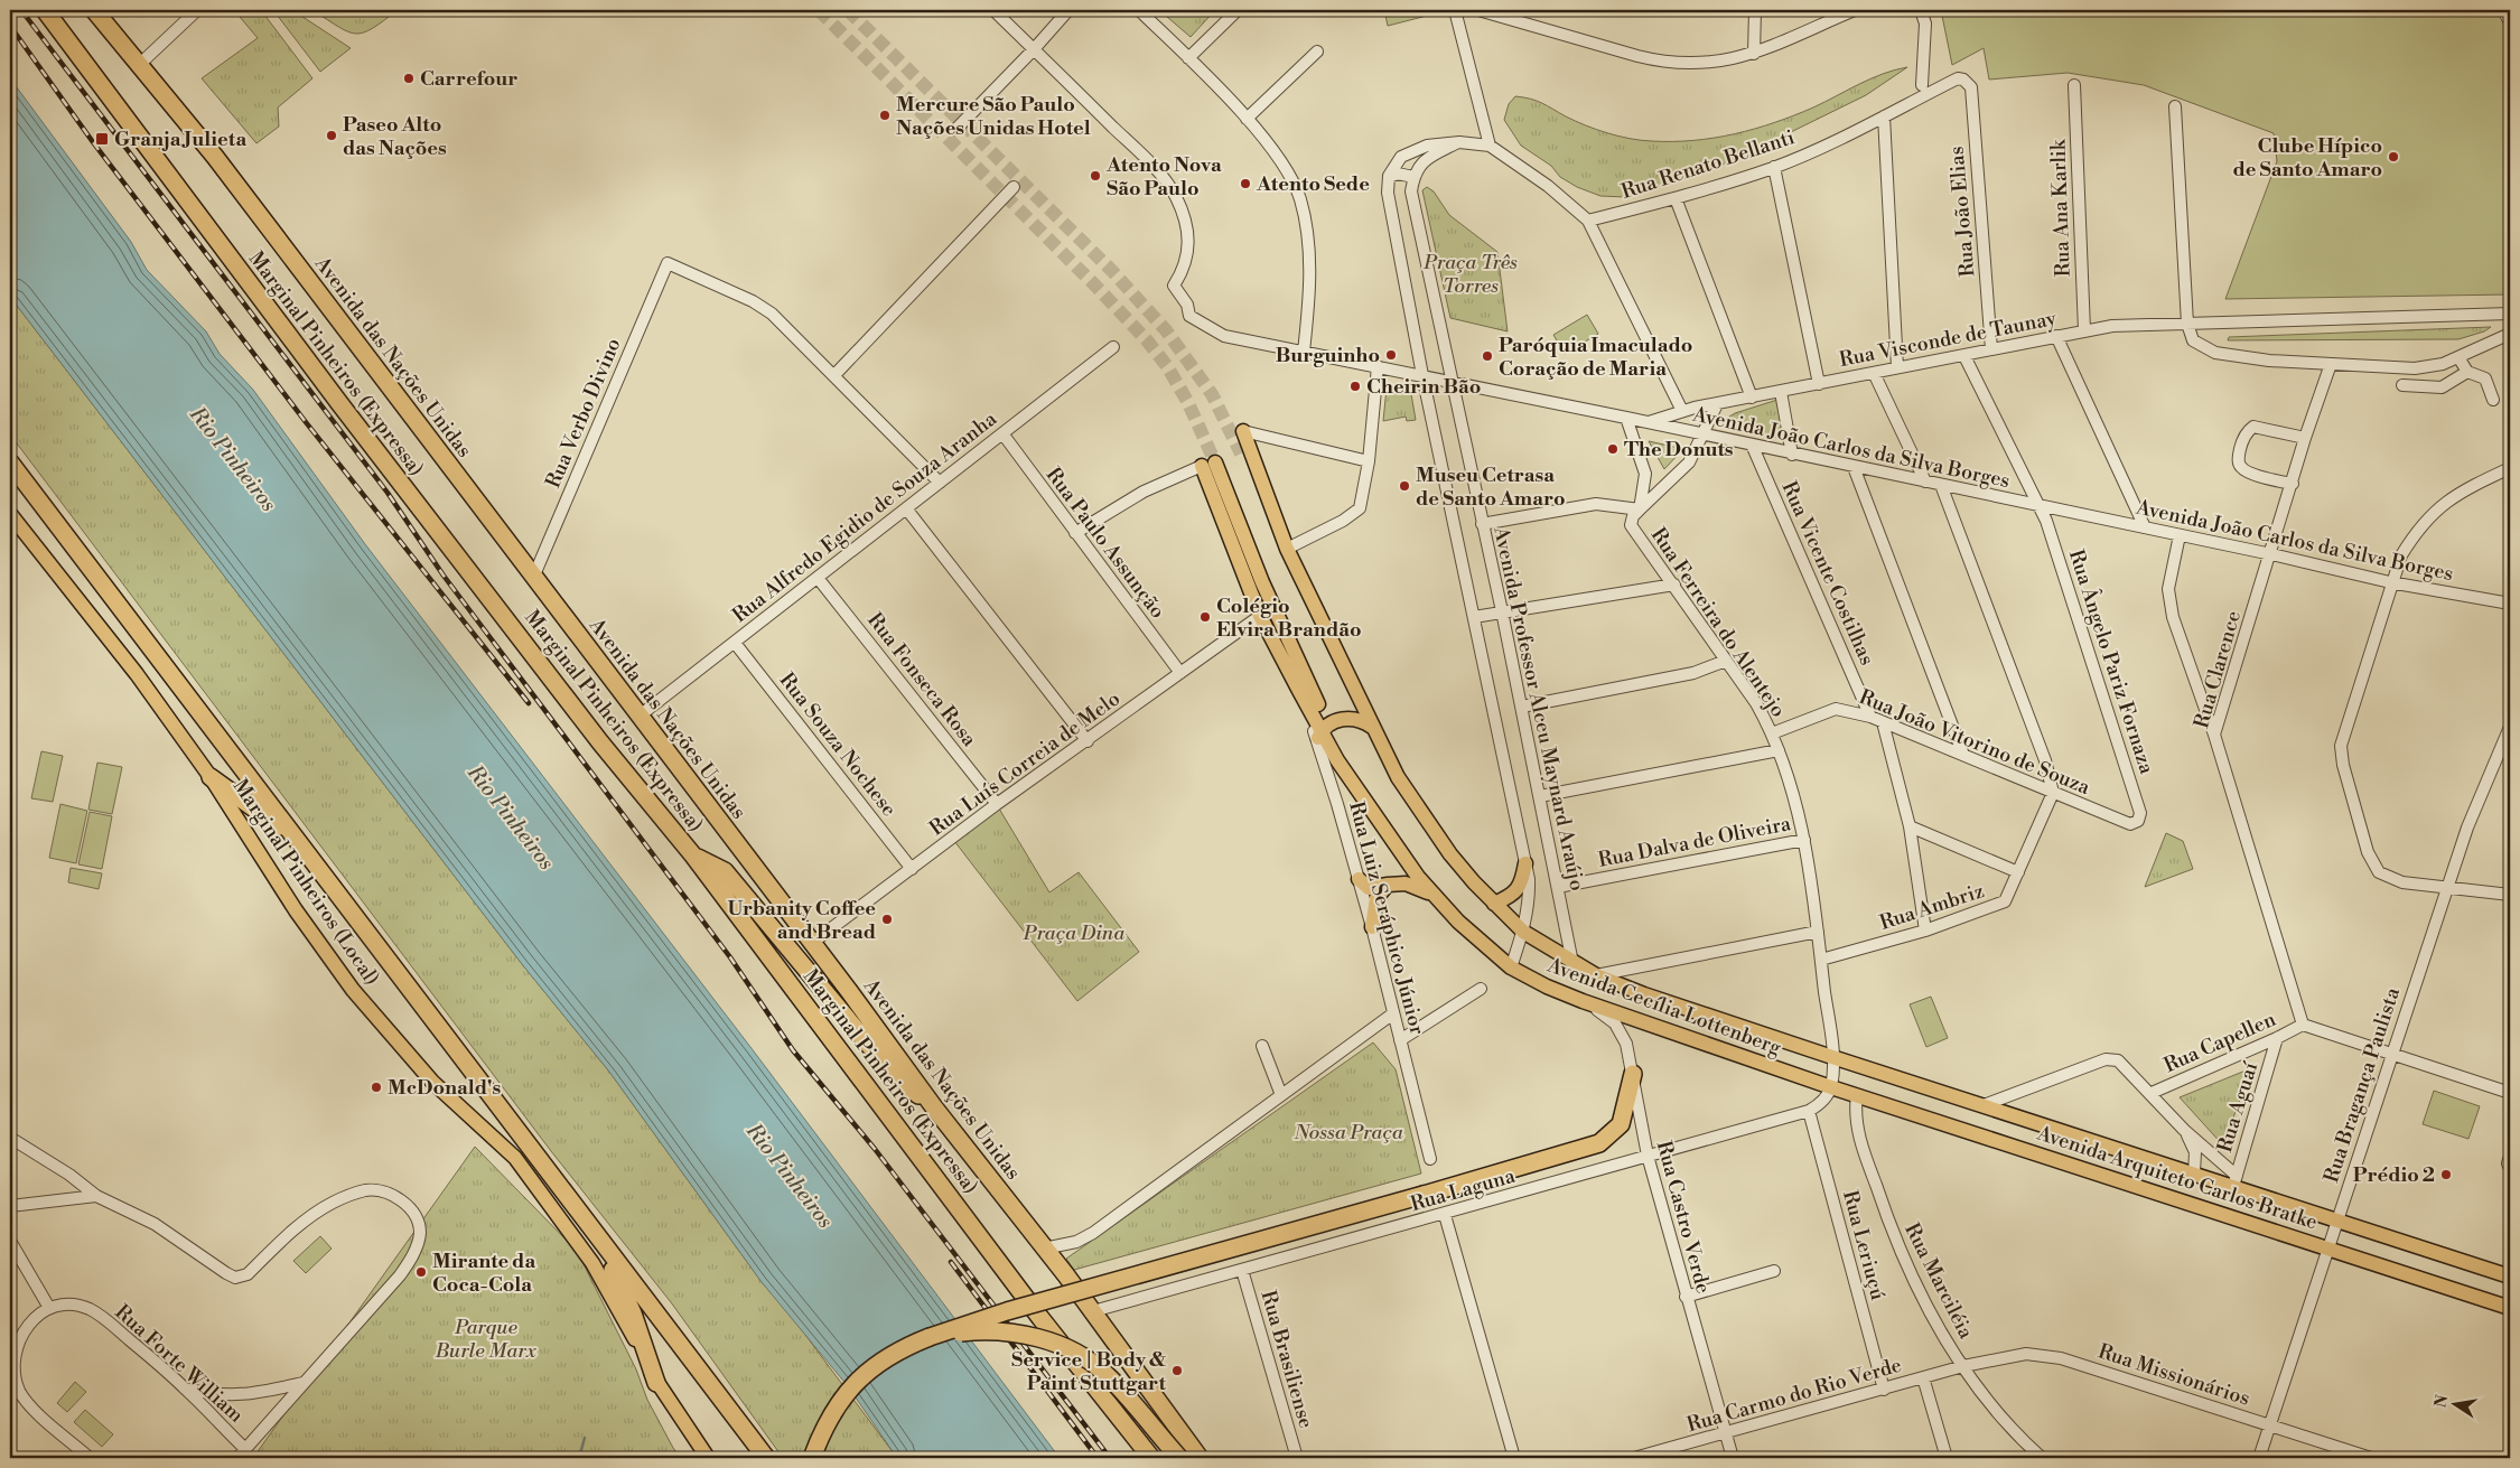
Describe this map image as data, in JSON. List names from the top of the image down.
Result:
{
  "streets": {
    "highway": ["Avenida das Nações Unidas", "Marginal Pinheiros (Expressa)"],
    "main road": ["Marginal Pinheiros (Local)", "Avenida Cecília Lottenberg", "Avenida Arquiteto Carlos Bratke"],
    "street": [
      "Rua Renato Bellanti",
      "Rua Ana Karlik",
      "Rua João Elias",
      "Rua Visconde de Taunay",
      "Rua Verbo Divino",
      "Avenida João Carlos da Silva Borges",
      "Rua Alfredo Egidio de Souza Aranha",
      "Rua Paulo Assunção",
      "Rua Vicente Costilhas",
      "Rua Ferreira do Alentejo",
      "Rua Ângelo Pariz Fornaza",
      "Rua Clarence",
      "Rua Fonseca Rosa",
      "Avenida Professor Alceu Maynard Araújo",
      "Rua João Vitorino de Souza",
      "Rua Souza Nochese",
      "Rua Luís Correia de Melo",
      "Rua Dalva de Oliveira",
      "Rua Ambriz",
      "Rua Luiz Seráphico Júnior",
      "Rua Capellen",
      "Rua Bragança Paulista",
      "Rua Aguaí",
      "Rua Laguna",
      "Rua Castro Verde",
      "Rua Leriuçú",
      "Rua Marciléia",
      "Rua Brasiliense",
      "Rua Forte William",
      "Rua Missionários",
      "Rua Carmo do Rio Verde"
    ]
  },
  "crossings": [
    ["Rua Renato Bellanti", "Rua João Elias"],
    ["Rua Ana Karlik", "Rua Visconde de Taunay"],
    ["Rua João Elias", "Rua Visconde de Taunay"],
    ["Rua Visconde de Taunay", "Avenida João Carlos da Silva Borges"],
    ["Avenida das Nações Unidas", "Rua Verbo Divino"],
    ["Avenida das Nações Unidas", "Rua Alfredo Egidio de Souza Aranha"],
    ["Avenida das Nações Unidas", "Rua Luís Correia de Melo"],
    ["Avenida das Nações Unidas", "Rua Laguna"],
    ["Avenida João Carlos da Silva Borges", "Rua Vicente Costilhas"],
    ["Avenida João Carlos da Silva Borges", "Rua Ferreira do Alentejo"],
    ["Avenida João Carlos da Silva Borges", "Rua Ângelo Pariz Fornaza"],
    ["Avenida João Carlos da Silva Borges", "Rua Clarence"],
    ["Avenida João Carlos da Silva Borges", "Avenida Professor Alceu Maynard Araújo"],
    ["Rua Alfredo Egidio de Souza Aranha", "Rua Paulo Assunção"],
    ["Rua Alfredo Egidio de Souza Aranha", "Rua Fonseca Rosa"],
    ["Rua Alfredo Egidio de Souza Aranha", "Rua Souza Nochese"],
    ["Rua Paulo Assunção", "Rua Luís Correia de Melo"],
    ["Rua Vicente Costilhas", "Rua João Vitorino de Souza"],
    ["Rua Ferreira do Alentejo", "Rua João Vitorino de Souza"],
    ["Rua Ferreira do Alentejo", "Rua Dalva de Oliveira"],
    ["Rua Ferreira do Alentejo", "Rua Ambriz"],
    ["Rua Ferreira do Alentejo", "Avenida Cecília Lottenberg"],
    ["Rua Ferreira do Alentejo", "Avenida Arquiteto Carlos Bratke"],
    ["Rua Ferreira do Alentejo", "Rua Laguna"],
    ["Rua Ângelo Pariz Fornaza", "Rua João Vitorino de Souza"],
    ["Rua Clarence", "Rua Capellen"],
    ["Rua Fonseca Rosa", "Rua Luís Correia de Melo"],
    ["Avenida Professor Alceu Maynard Araújo", "Rua Dalva de Oliveira"],
    ["Avenida Professor Alceu Maynard Araújo", "Avenida Cecília Lottenberg"],
    ["Rua João Vitorino de Souza", "Rua Ambriz"],
    ["Rua Souza Nochese", "Rua Luís Correia de Melo"],
    ["Rua Luiz Seráphico Júnior", "Avenida Cecília Lottenberg"],
    ["Avenida Cecília Lottenberg", "Avenida Arquiteto Carlos Bratke"],
    ["Avenida Cecília Lottenberg", "Rua Laguna"],
    ["Avenida Cecília Lottenberg", "Rua Castro Verde"],
    ["Rua Capellen", "Rua Aguaí"],
    ["Rua Bragança Paulista", "Avenida Arquiteto Carlos Bratke"],
    ["Rua Bragança Paulista", "Rua Missionários"],
    ["Rua Aguaí", "Avenida Arquiteto Carlos Bratke"],
    ["Avenida Arquiteto Carlos Bratke", "Rua Laguna"],
    ["Avenida Arquiteto Carlos Bratke", "Rua Marciléia"],
    ["Rua Laguna", "Rua Castro Verde"],
    ["Rua Laguna", "Rua Leriuçú"],
    ["Rua Laguna", "Rua Brasiliense"],
    ["Rua Castro Verde", "Rua Carmo do Rio Verde"],
    ["Rua Leriuçú", "Rua Carmo do Rio Verde"],
    ["Rua Marciléia", "Rua Missionários"],
    ["Rua Marciléia", "Rua Carmo do Rio Verde"],
    ["Rua Missionários", "Rua Carmo do Rio Verde"]
  ],
  "water": ["Rio Pinheiros"],
  "parks": [
    "Praça Três Torres",
    "Praça Dina",
    "Nossa Praça",
    "Parque Burle Marx"
  ],
  "places": {
    "other": [
      "Carrefour",
      "Mercure São Paulo Nações Unidas Hotel",
      "Paseo Alto das Nações",
      "Clube Hípico de Santo Amaro",
      "Atento Nova São Paulo",
      "Atento Sede",
      "Burguinho",
      "Paróquia Imaculado Coração de Maria",
      "Cheirin Bão",
      "The Donuts",
      "Museu Cetrasa de Santo Amaro",
      "Colégio Elvira Brandão",
      "Urbanity Coffee and Bread",
      "McDonald's",
      "Prédio 2",
      "Mirante da Coca-Cola",
      "Service | Body & Paint Stuttgart"
    ],
    "transit": ["Granja Julieta"]
  },
  "north": "left"
}
